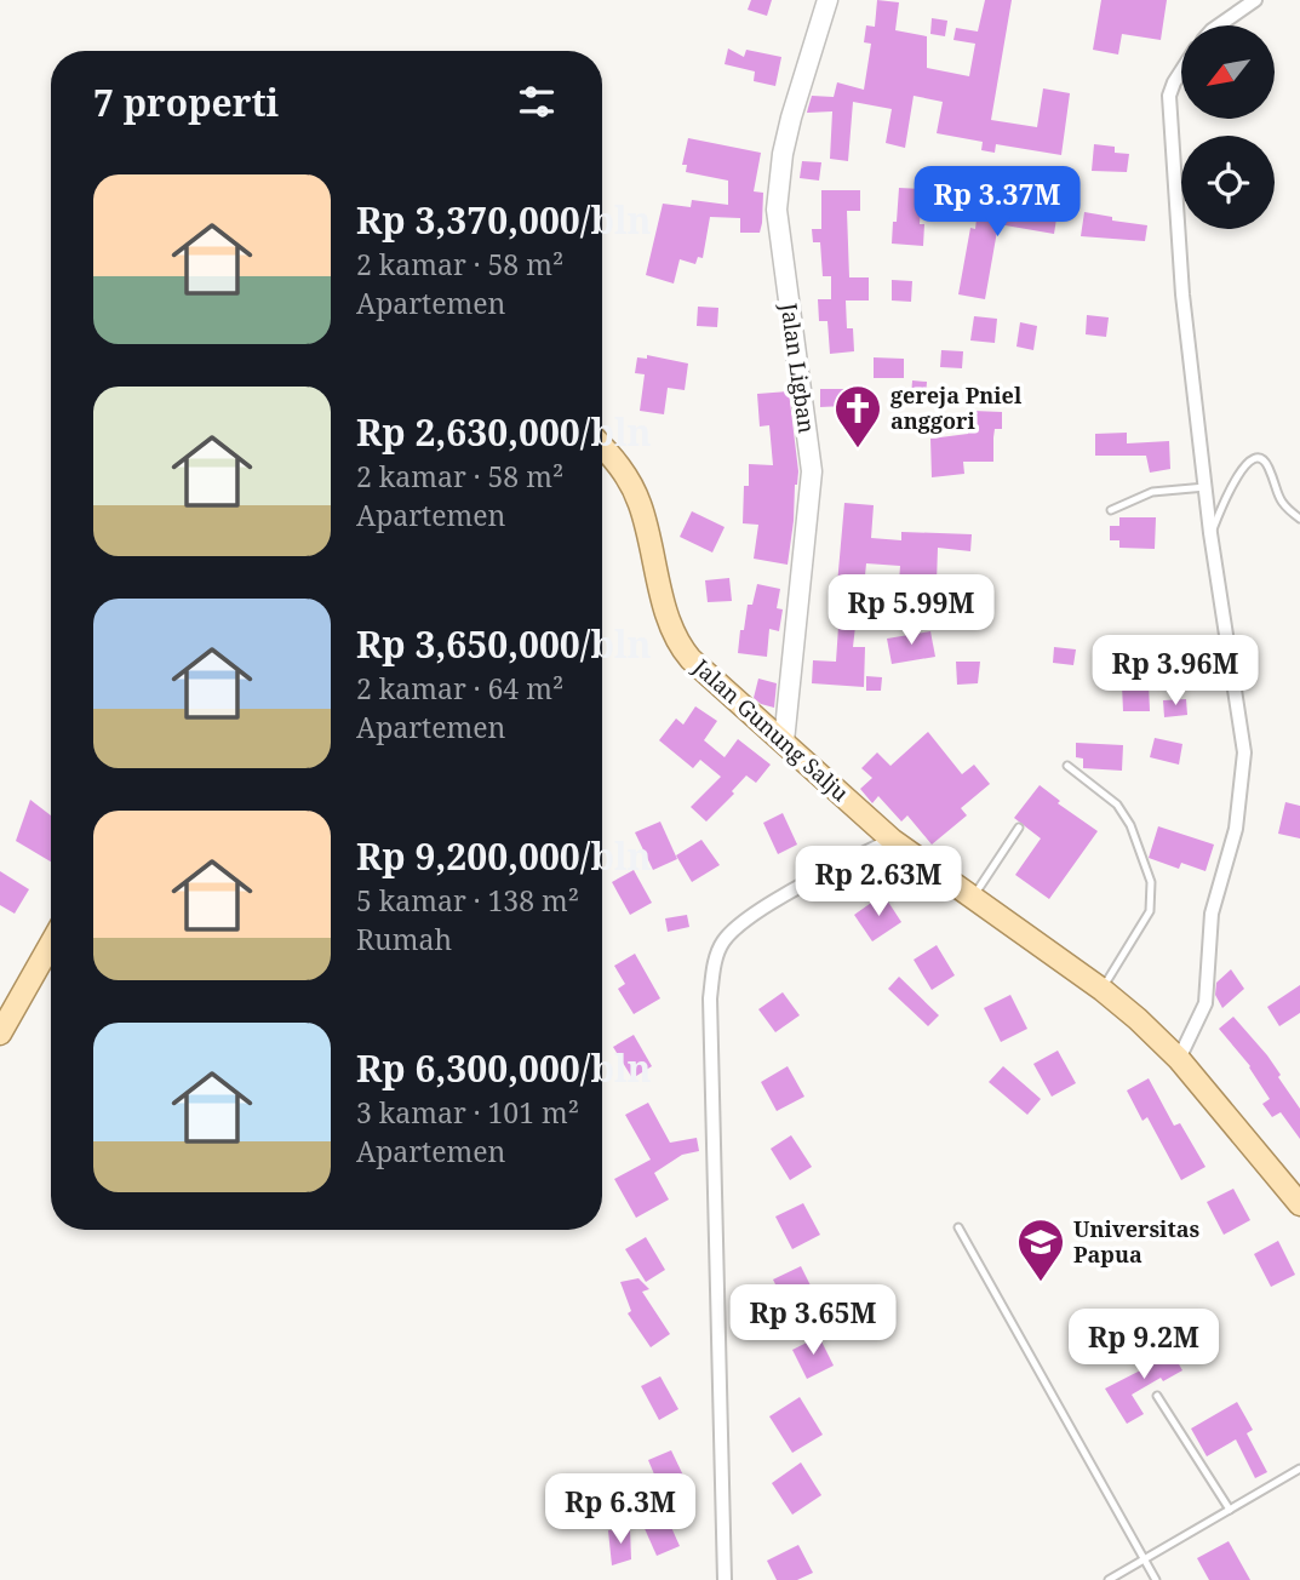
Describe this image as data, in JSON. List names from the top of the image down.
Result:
{
  "streets": {
    "main road": ["Jalan Ligban", "Jalan Gunung Salju"]
  },
  "crossings": [
    ["Jalan Ligban", "Jalan Gunung Salju"]
  ],
  "places": {
    "church": ["gereja Pniel anggori"],
    "school or university": ["Universitas Papua"]
  },
  "north": "bottom left",
  "page": {
    "heading": "7 properti",
    "list": [
      {
        "name": "Rp 3,370,000/bln",
        "note": "2 kamar · 58 m² · Apartemen"
      },
      {
        "name": "Rp 2,630,000/bln",
        "note": "2 kamar · 58 m² · Apartemen"
      },
      {
        "name": "Rp 3,650,000/bln",
        "note": "2 kamar · 64 m² · Apartemen"
      },
      {
        "name": "Rp 9,200,000/bln",
        "note": "5 kamar · 138 m² · Rumah"
      },
      {
        "name": "Rp 6,300,000/bln",
        "note": "3 kamar · 101 m² · Apartemen"
      }
    ],
    "price": [
      "Rp 3.37M",
      "Rp 5.99M",
      "Rp 3.96M",
      "Rp 2.63M",
      "Rp 3.65M",
      "Rp 9.2M",
      "Rp 6.3M"
    ]
  }
}
